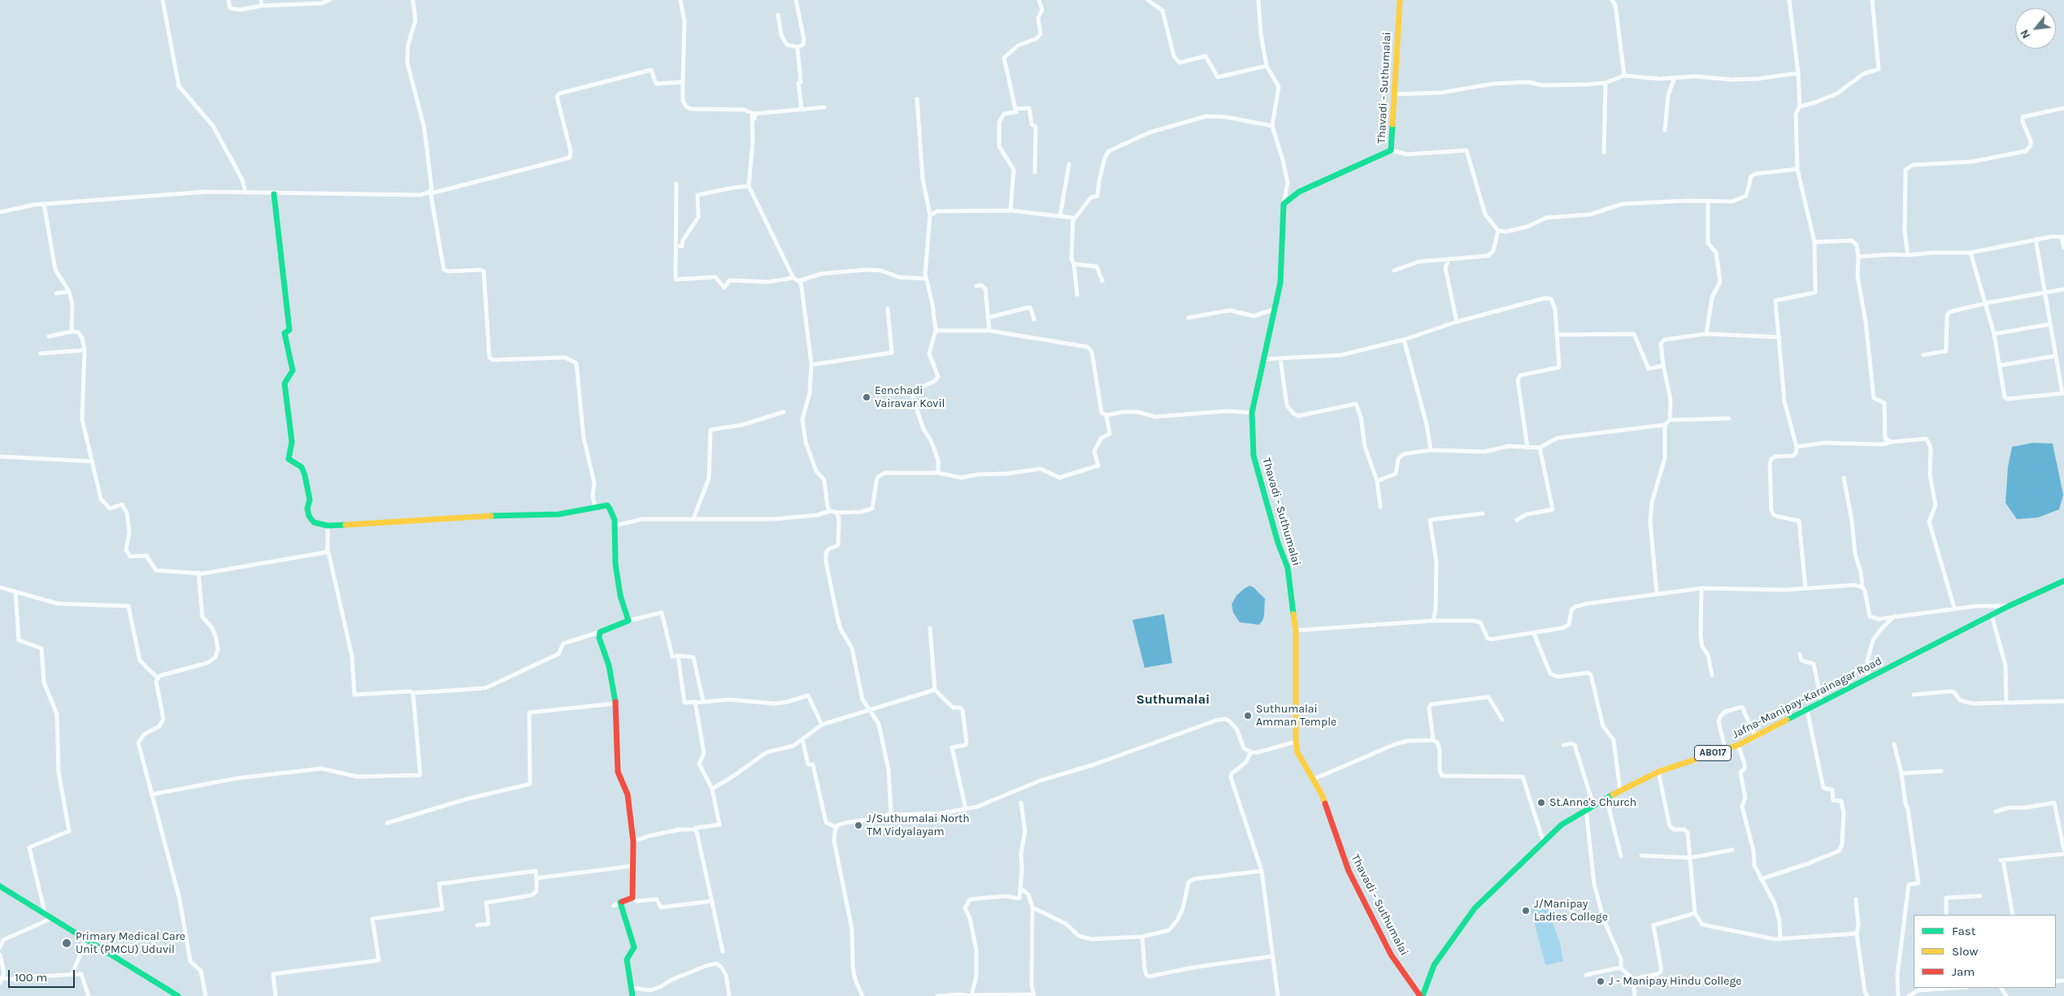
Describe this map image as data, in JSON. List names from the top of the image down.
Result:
{
  "streets": {
    "main road": ["Thavadi - Suthumalai", "Jafna-Manipay-Karainagar Road", "AB017"]
  },
  "crossings": [
    ["Thavadi - Suthumalai", "Jafna-Manipay-Karainagar Road"]
  ],
  "districts": ["Suthumalai"],
  "places": [
    "Eenchadi Vairavar Kovil",
    "Suthumalai Amman Temple",
    "St.Anne's Church",
    "J/Suthumalai North TM Vidyalayam",
    "J/Manipay Ladies College",
    "Primary Medical Care Unit (PMCU) Uduvil",
    "J - Manipay Hindu College"
  ],
  "legend": ["Fast", "Slow", "Jam"],
  "scale_bar": "100 m",
  "north": "bottom left"
}
